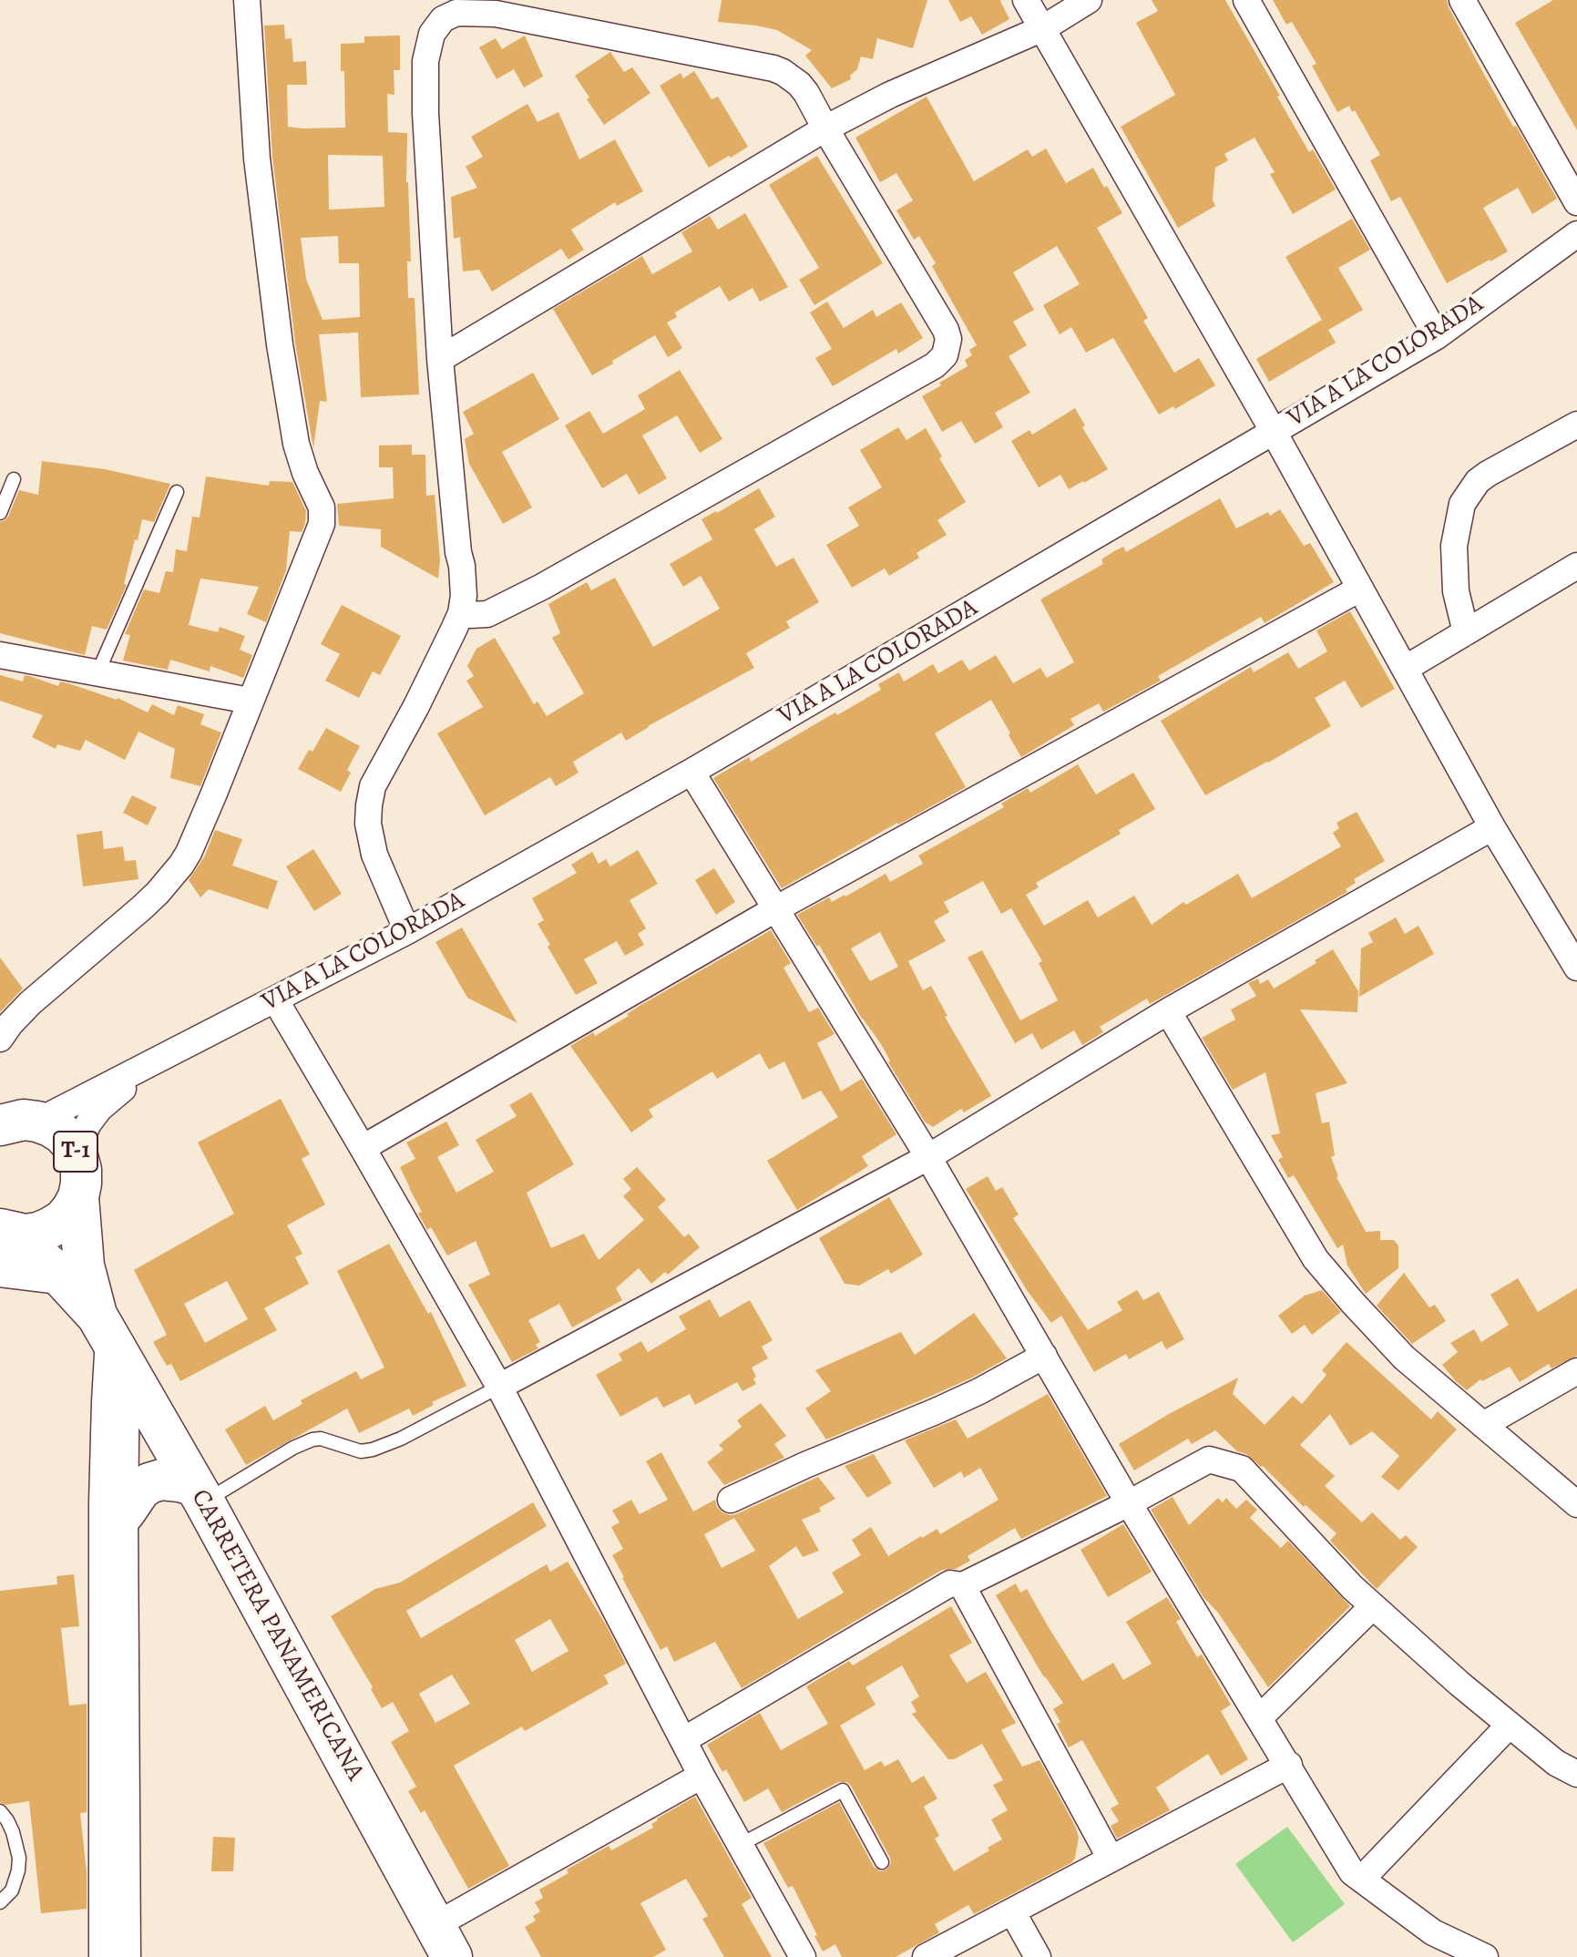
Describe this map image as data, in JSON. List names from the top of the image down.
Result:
{
  "streets": {
    "main road": ["T-1", "CARRETERA PANAMERICANA"],
    "street": ["VIA A LA COLORADA"]
  },
  "crossings": [
    ["VIA A LA COLORADA", "T-1"],
    ["T-1", "CARRETERA PANAMERICANA"]
  ]
}
